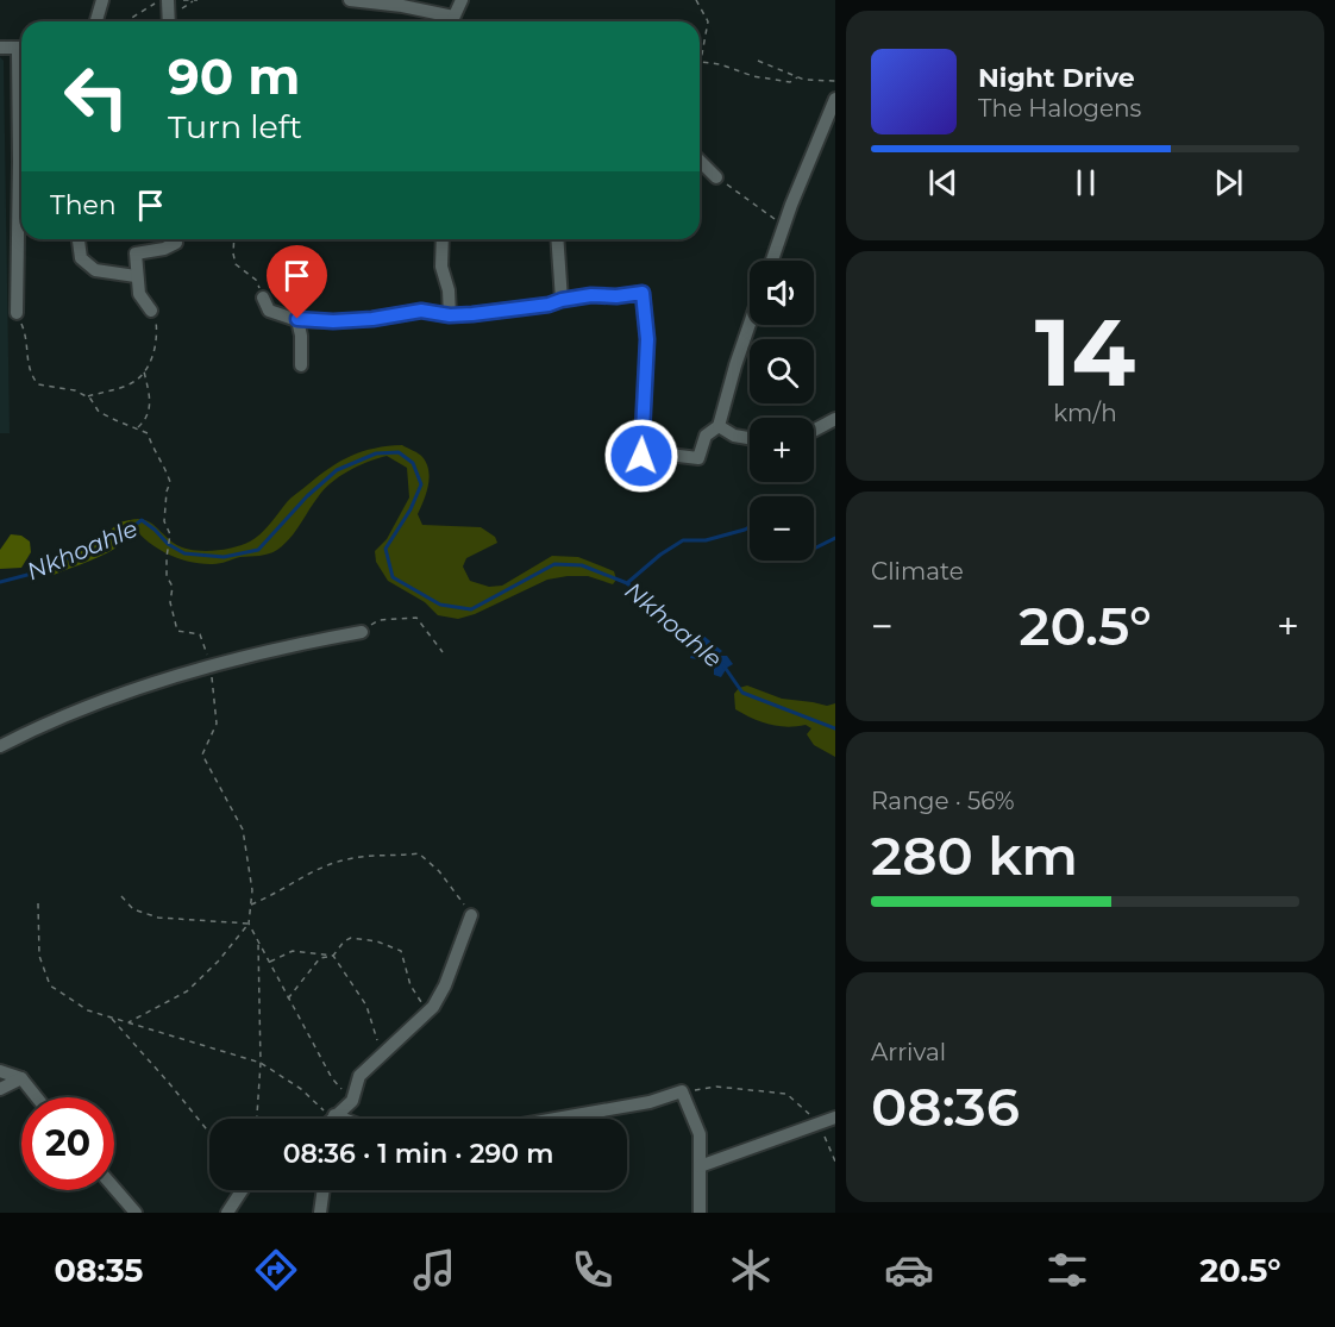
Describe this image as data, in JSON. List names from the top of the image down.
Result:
{
  "water": ["Nkhoahle"],
  "page": {
    "turn": ["90 m", "Turn left"],
    "song": ["Night Drive", "The Halogens"],
    "then": "Then",
    "tile": [
      ["14", "km/h"],
      "Climate",
      ["Range · 56%", "280 km"],
      ["Arrival", "08:36"]
    ],
    "map_buttons": ["+", "−"],
    "heat": ["−", "20.5°", "+"],
    "limit": "20",
    "trip": "08:36 · 1 min · 290 m",
    "tabs": ["08:35", "20.5°"]
  }
}
